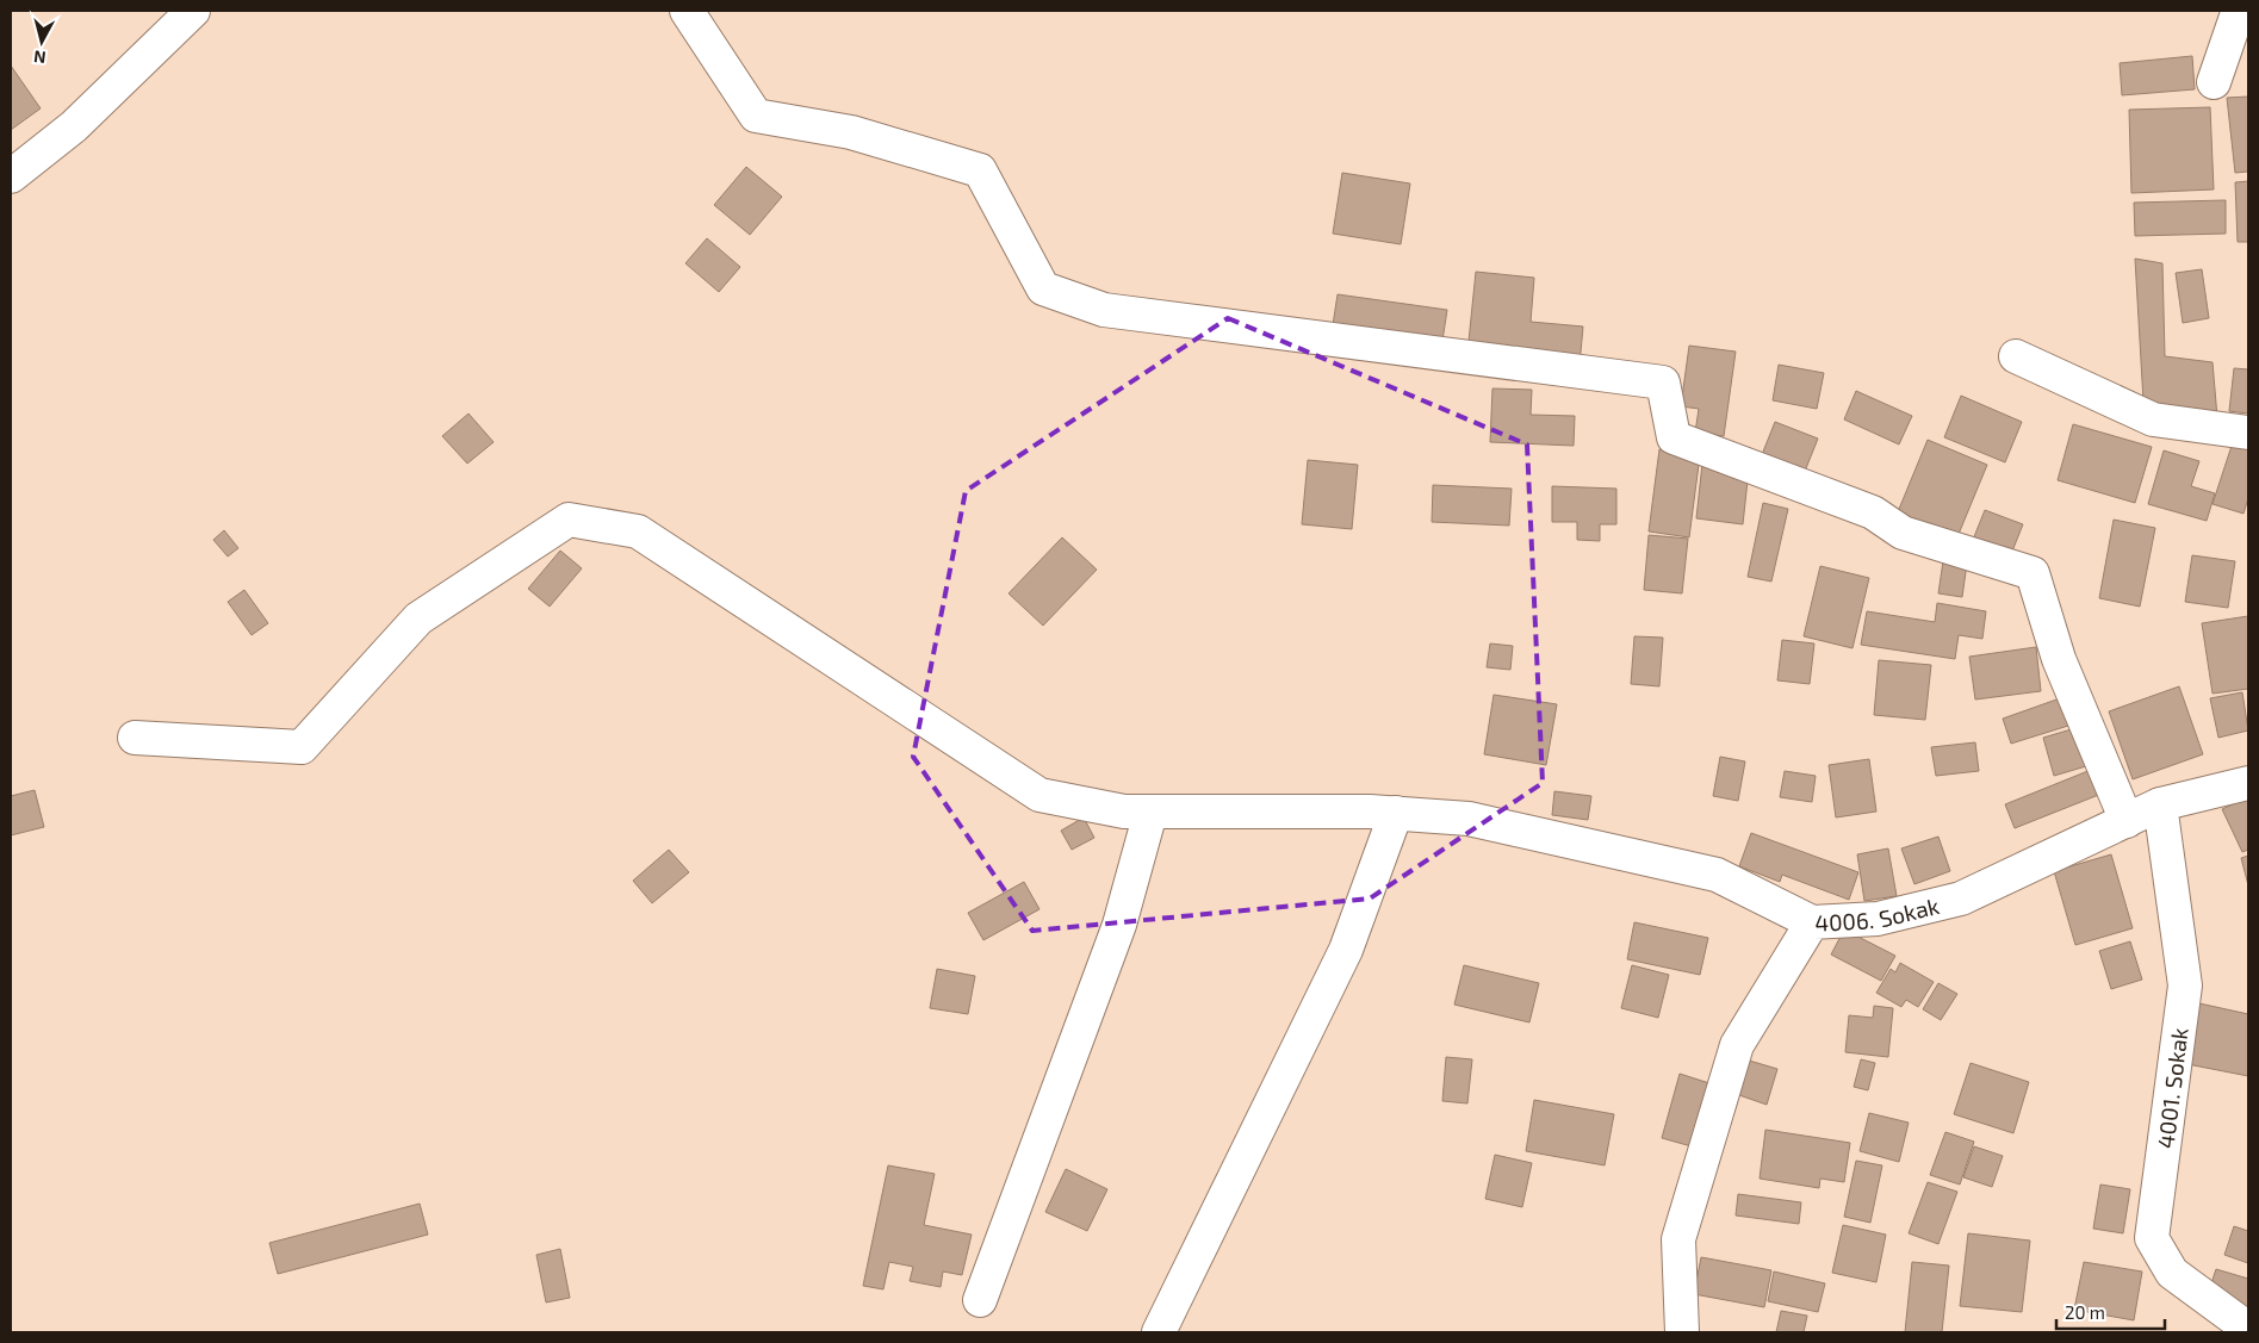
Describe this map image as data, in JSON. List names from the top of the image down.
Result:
{
  "streets": {
    "street": ["4006. Sokak", "4001. Sokak"]
  },
  "crossings": [
    ["4006. Sokak", "4001. Sokak"]
  ],
  "scale_bar": "20 m",
  "north": "bottom"
}
